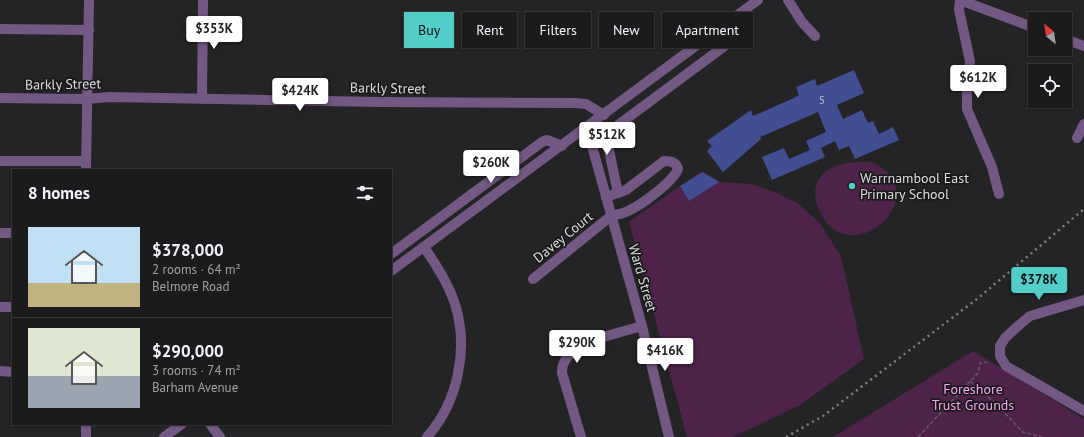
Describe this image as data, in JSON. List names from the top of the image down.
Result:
{
  "streets": {
    "street": ["Barkly Street", "Davey Court", "Ward Street"]
  },
  "crossings": [
    ["Davey Court", "Ward Street"]
  ],
  "parks": ["Foreshore Trust Grounds"],
  "places": ["Warrnambool East Primary School"],
  "house_numbers": ["5"],
  "north": "top left",
  "page": {
    "chip": [
      "Buy",
      "Rent",
      "Filters",
      "New",
      "Apartment"
    ],
    "price": [
      "$353K",
      "$612K",
      "$424K",
      "$512K",
      "$260K",
      "$378K",
      "$290K",
      "$416K"
    ],
    "heading": "8 homes",
    "list": [
      {
        "name": "$378,000",
        "note": "2 rooms · 64 m² · Belmore Road"
      },
      {
        "name": "$290,000",
        "note": "3 rooms · 74 m² · Barham Avenue"
      }
    ]
  }
}
